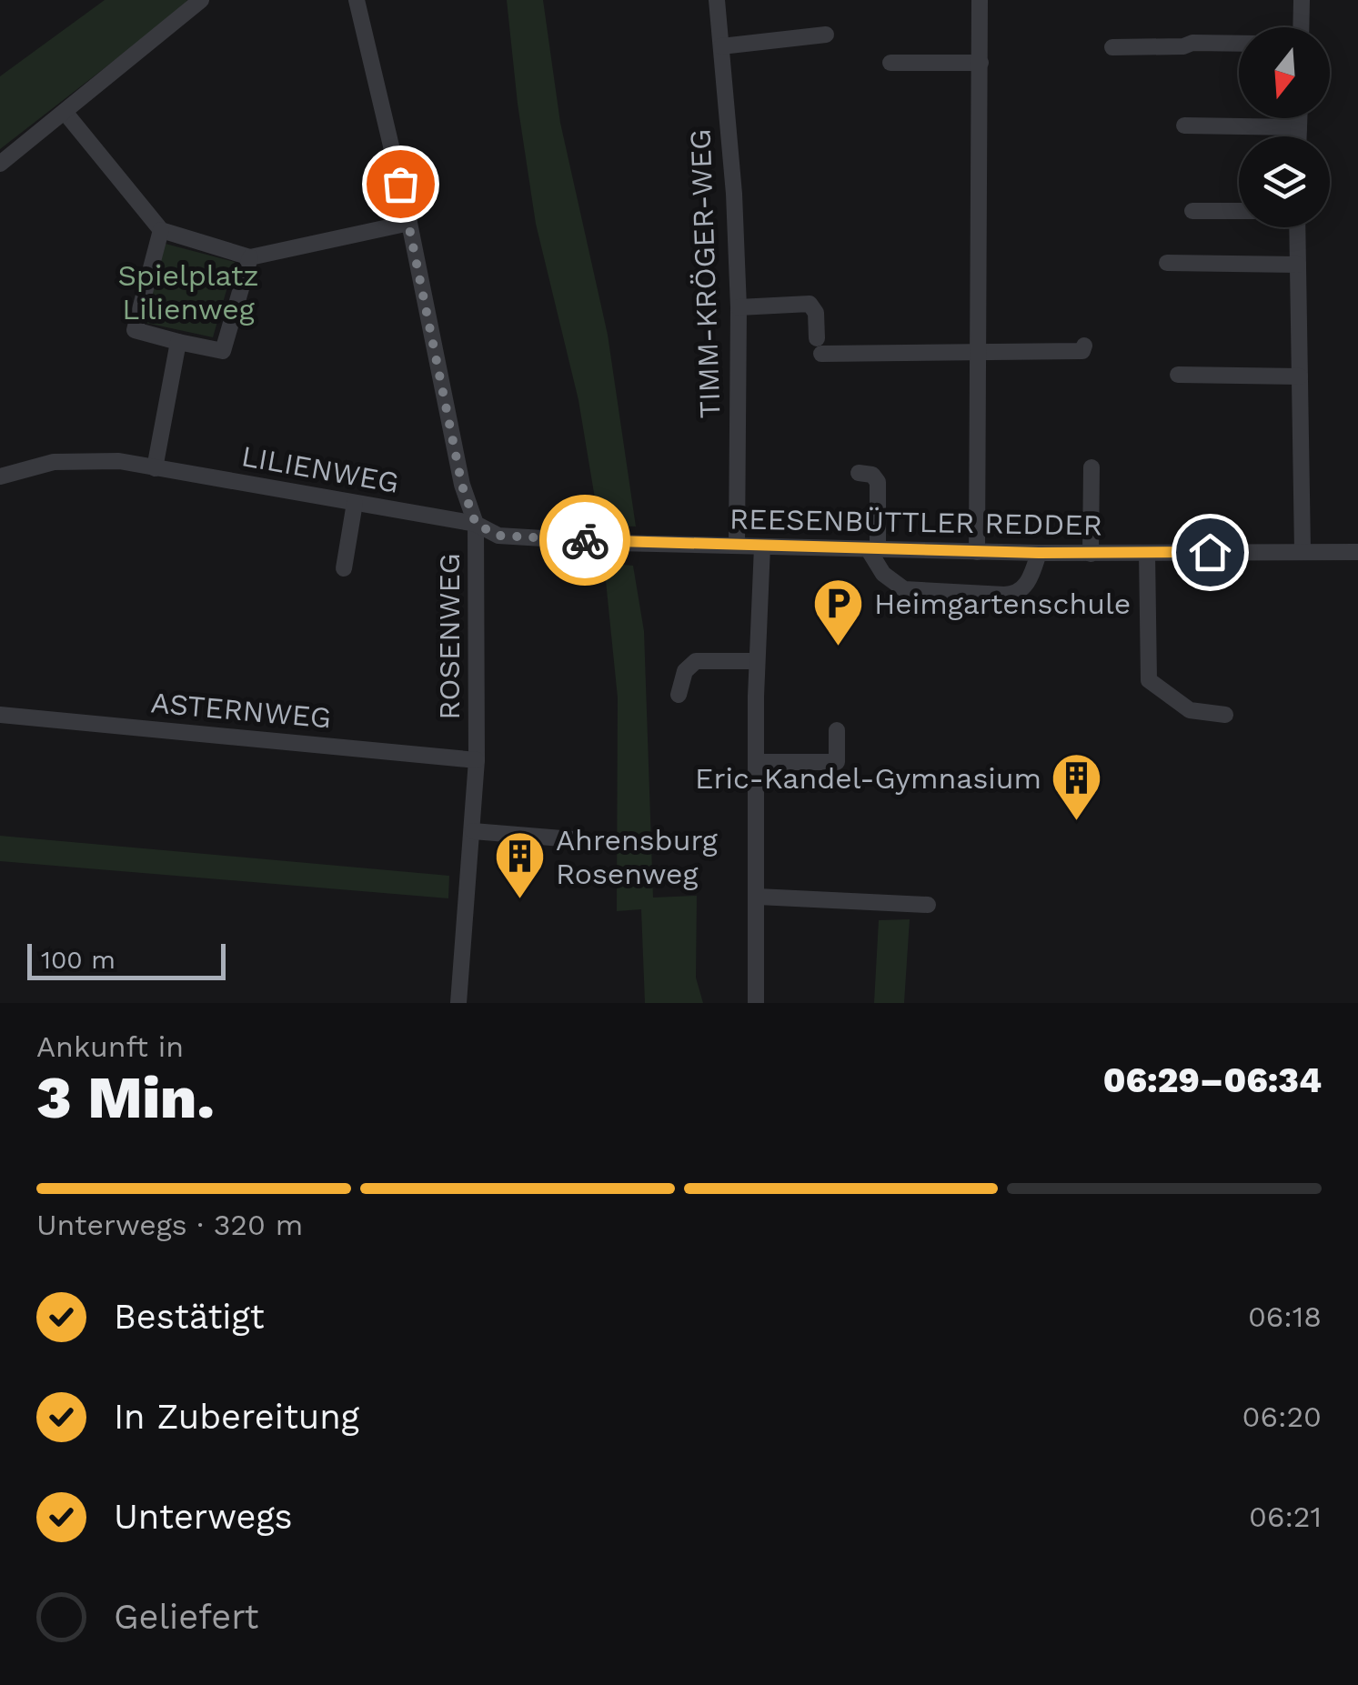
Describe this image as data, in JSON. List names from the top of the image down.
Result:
{
  "streets": {
    "street": [
      "TIMM-KRÖGER-WEG",
      "LILIENWEG",
      "REESENBÜTTLER REDDER",
      "ROSENWEG",
      "ASTERNWEG"
    ]
  },
  "crossings": [
    ["TIMM-KRÖGER-WEG", "REESENBÜTTLER REDDER"],
    ["LILIENWEG", "REESENBÜTTLER REDDER"],
    ["LILIENWEG", "ROSENWEG"],
    ["REESENBÜTTLER REDDER", "ROSENWEG"],
    ["ROSENWEG", "ASTERNWEG"]
  ],
  "parks": ["Spielplatz Lilienweg"],
  "places": {
    "parking": ["Heimgartenschule"],
    "building": ["Eric-Kandel-Gymnasium", "Ahrensburg Rosenweg"]
  },
  "scale_bar": "100 m",
  "north": "bottom",
  "page": {
    "scale": "100 m",
    "heading": ["3 Min.", "Ankunft in", "06:29–06:34"],
    "bar": "Unterwegs · 320 m",
    "list": [
      ["Bestätigt", "06:18"],
      ["In Zubereitung", "06:20"],
      ["Unterwegs", "06:21"],
      "Geliefert"
    ]
  }
}
